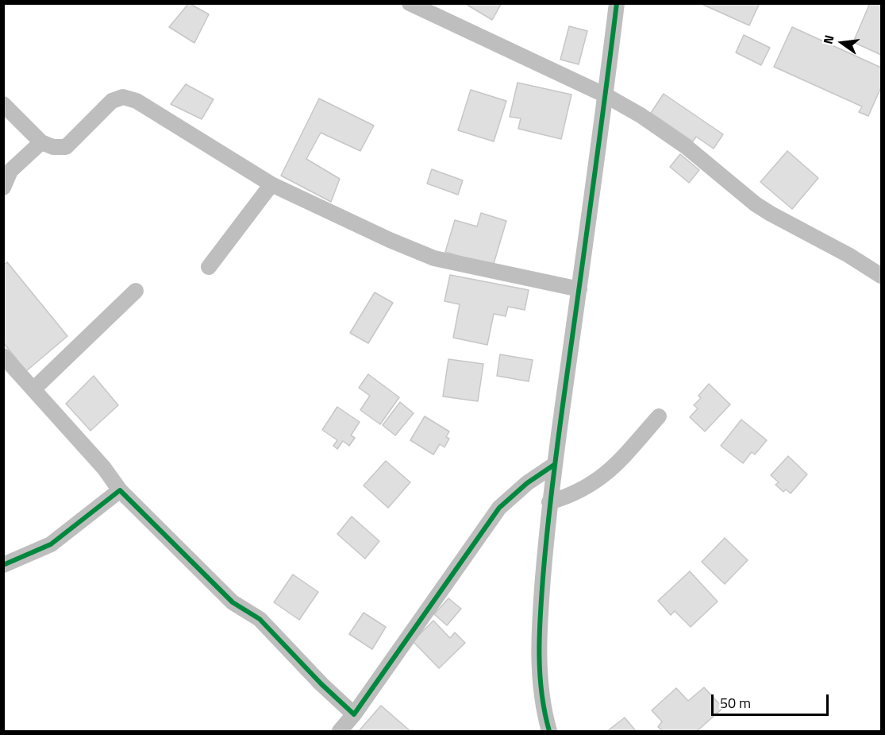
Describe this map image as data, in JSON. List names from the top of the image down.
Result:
{
  "scale_bar": "50 m",
  "north": "left"
}
